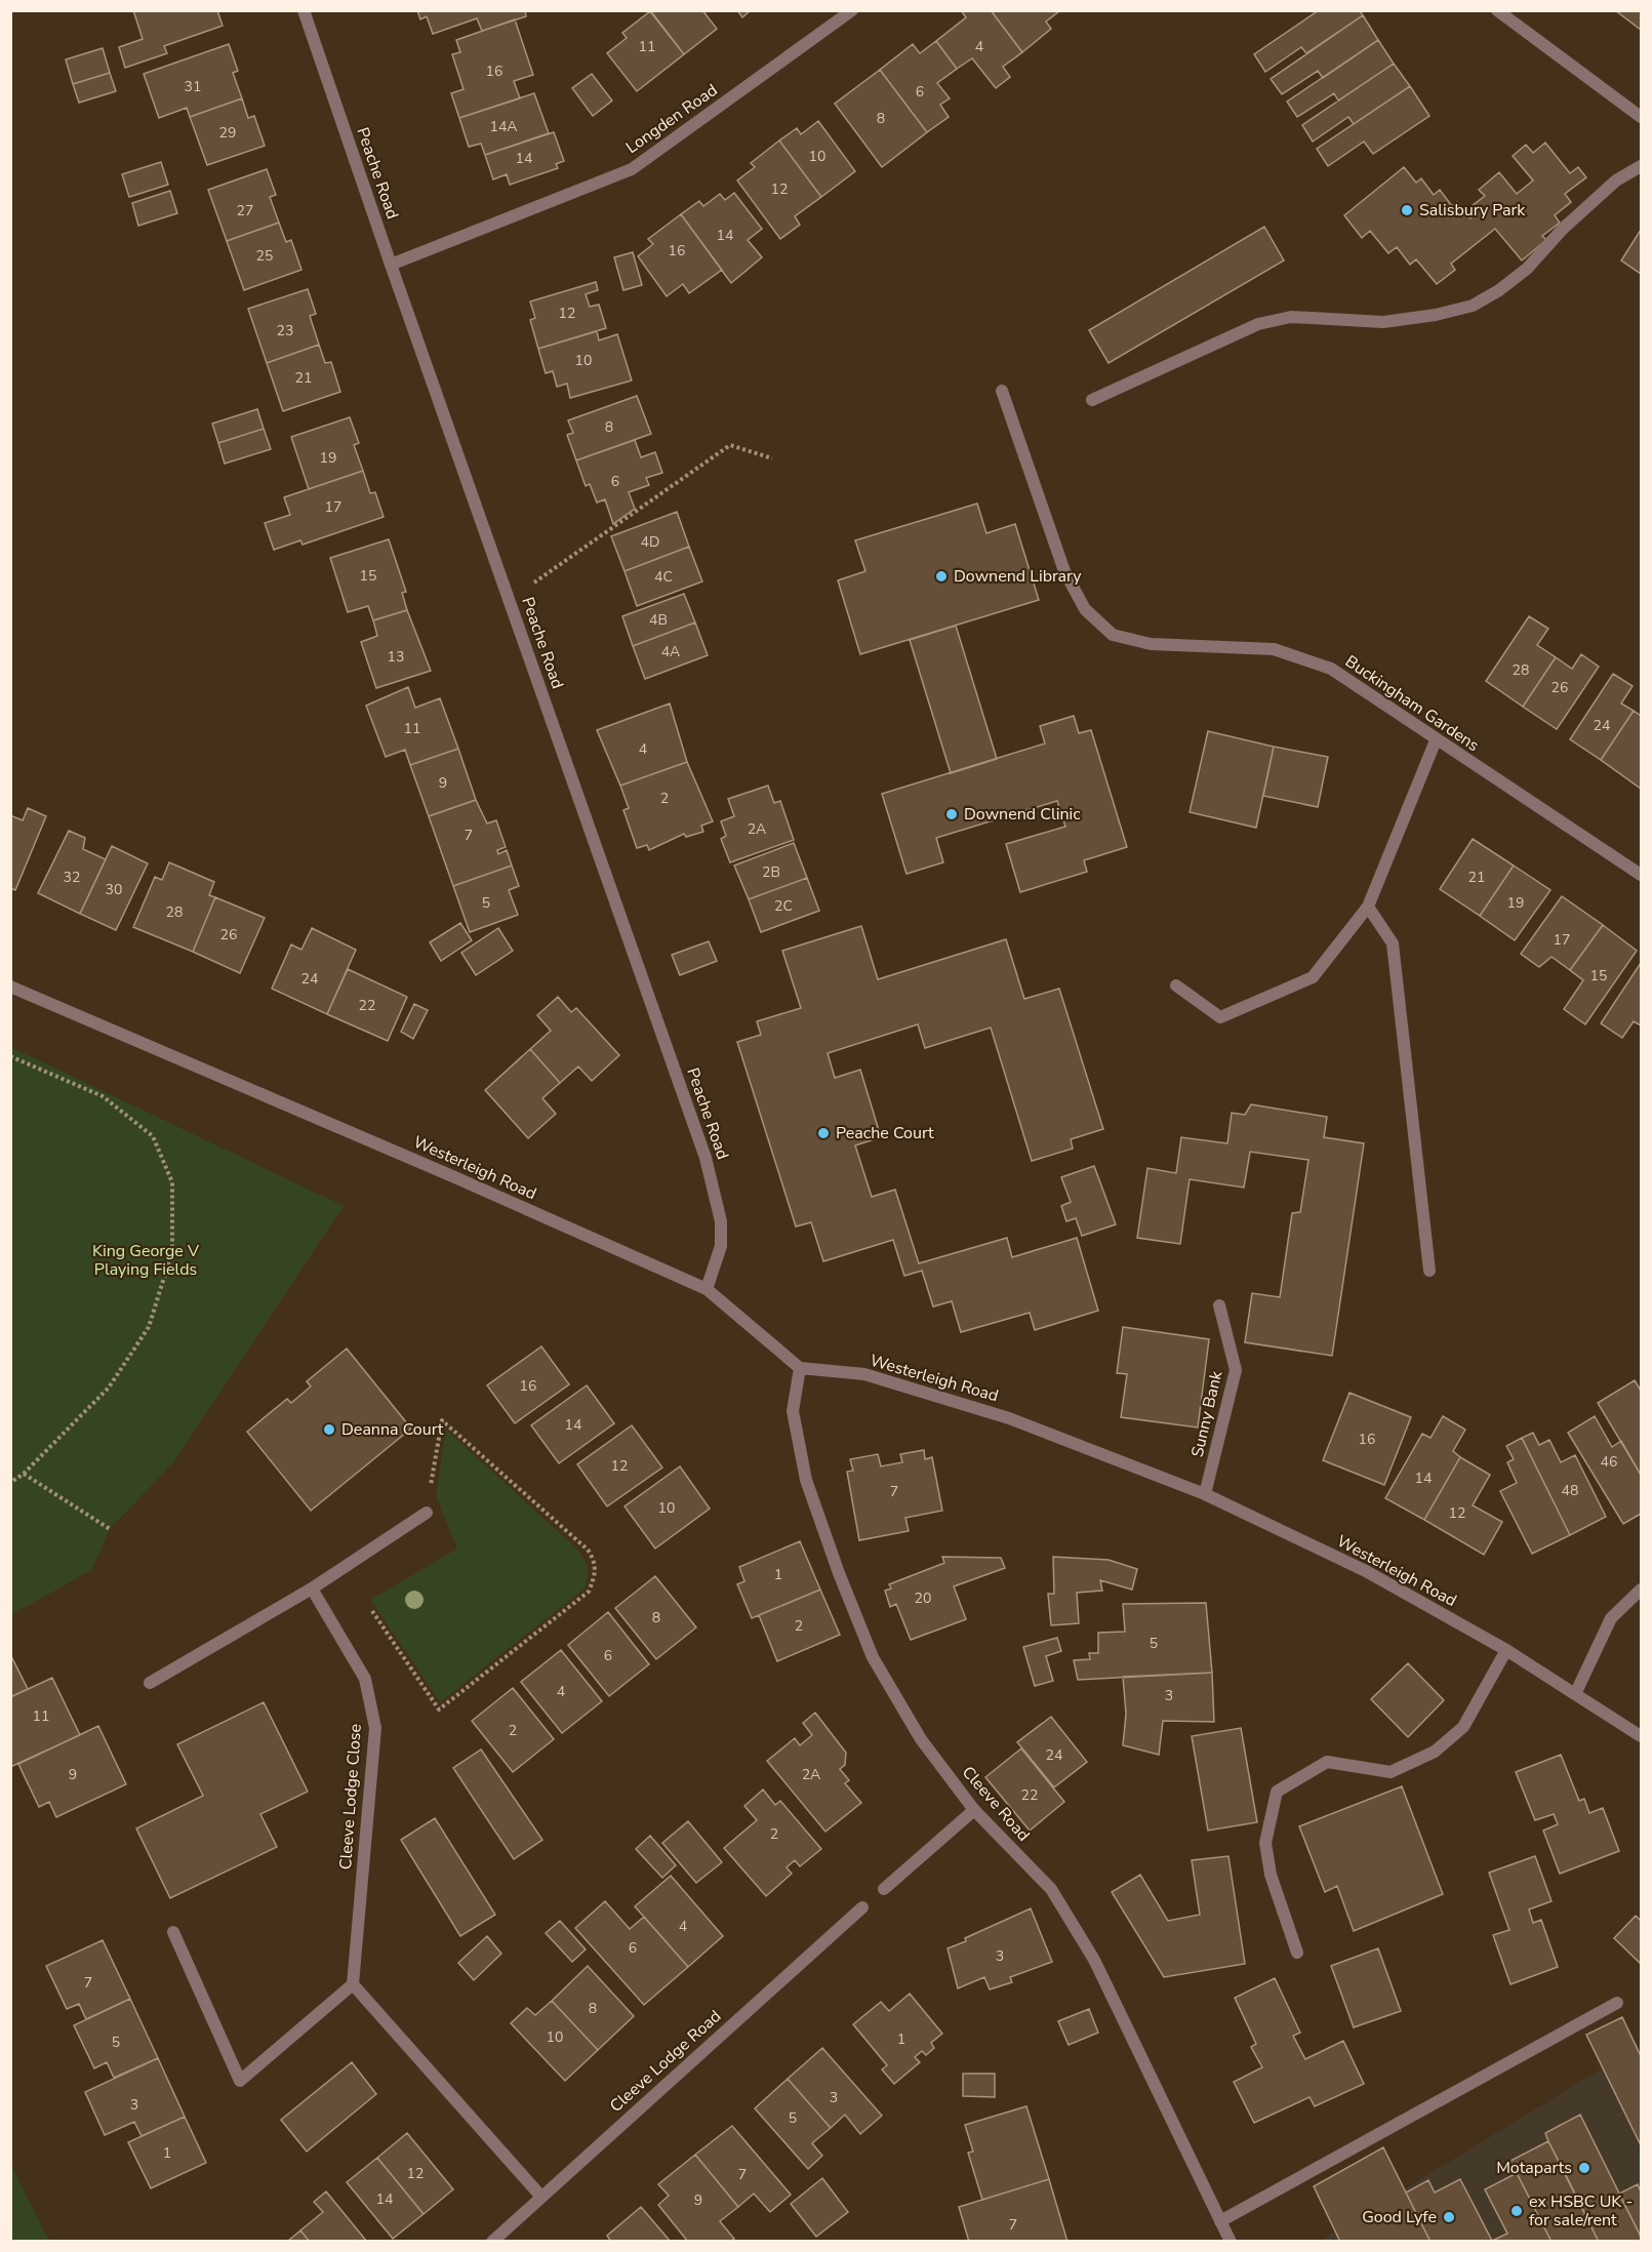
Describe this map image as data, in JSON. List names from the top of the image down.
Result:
{
  "streets": {
    "street": [
      "Longden Road",
      "Peache Road",
      "Buckingham Gardens",
      "Westerleigh Road",
      "Sunny Bank",
      "Cleeve Lodge Close",
      "Cleeve Road",
      "Cleeve Lodge Road"
    ]
  },
  "crossings": [
    ["Longden Road", "Peache Road"],
    ["Peache Road", "Westerleigh Road"],
    ["Westerleigh Road", "Sunny Bank"],
    ["Westerleigh Road", "Cleeve Road"]
  ],
  "parks": ["King George V Playing Fields"],
  "places": [
    "Salisbury Park",
    "Downend Library",
    "Downend Clinic",
    "Peache Court",
    "Deanna Court",
    "Motaparts",
    "ex HSBC UK - for sale/rent",
    "Good Lyfe"
  ],
  "house_numbers": [
    "11",
    "4",
    "16",
    "31",
    "6",
    "8",
    "14A",
    "29",
    "10",
    "14",
    "12",
    "27",
    "14",
    "16",
    "25",
    "12",
    "23",
    "10",
    "21",
    "8",
    "19",
    "6",
    "17",
    "4D",
    "15",
    "4C",
    "4B",
    "4A",
    "13",
    "28",
    "26",
    "24",
    "11",
    "4",
    "9",
    "2",
    "2A",
    "7",
    "2B",
    "32",
    "21",
    "30",
    "5",
    "19",
    "2C",
    "28",
    "26",
    "17",
    "15",
    "24",
    "22",
    "16",
    "14",
    "16",
    "46",
    "12",
    "14",
    "48",
    "7",
    "10",
    "12",
    "1",
    "20",
    "8",
    "2",
    "5",
    "6",
    "4",
    "3",
    "11",
    "2",
    "24",
    "9",
    "2A",
    "22",
    "2",
    "4",
    "6",
    "3",
    "7",
    "8",
    "10",
    "1",
    "5",
    "3",
    "3",
    "5",
    "1",
    "12",
    "7",
    "14",
    "9",
    "7"
  ]
}
